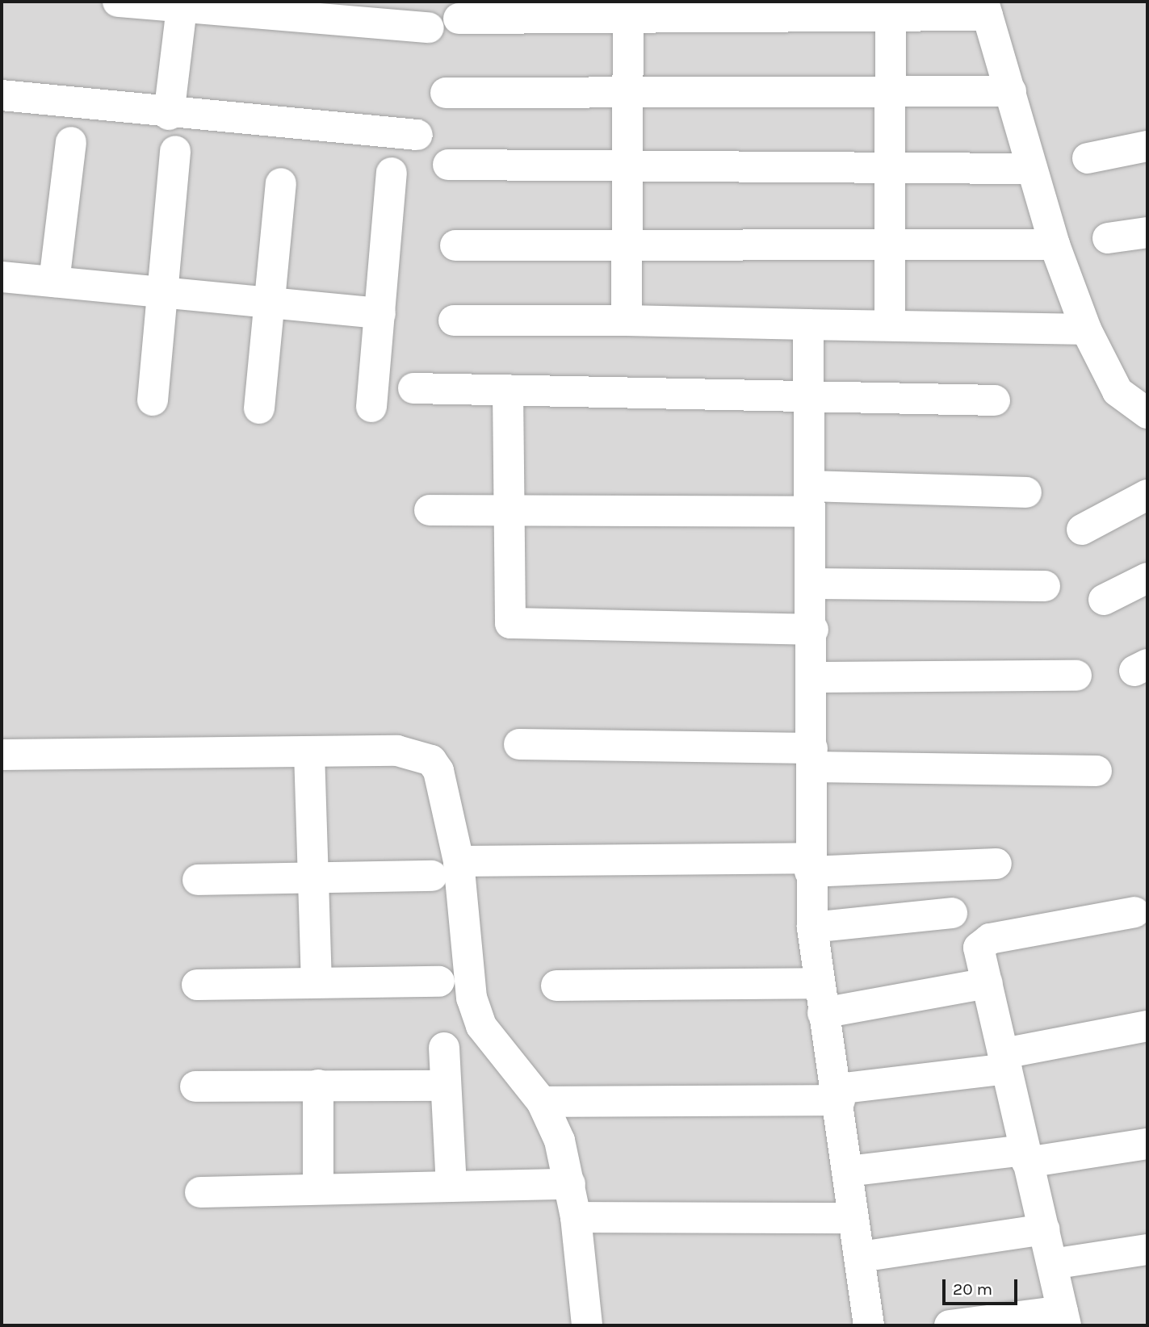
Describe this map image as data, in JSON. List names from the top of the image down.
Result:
{
  "scale_bar": "20 m"
}
